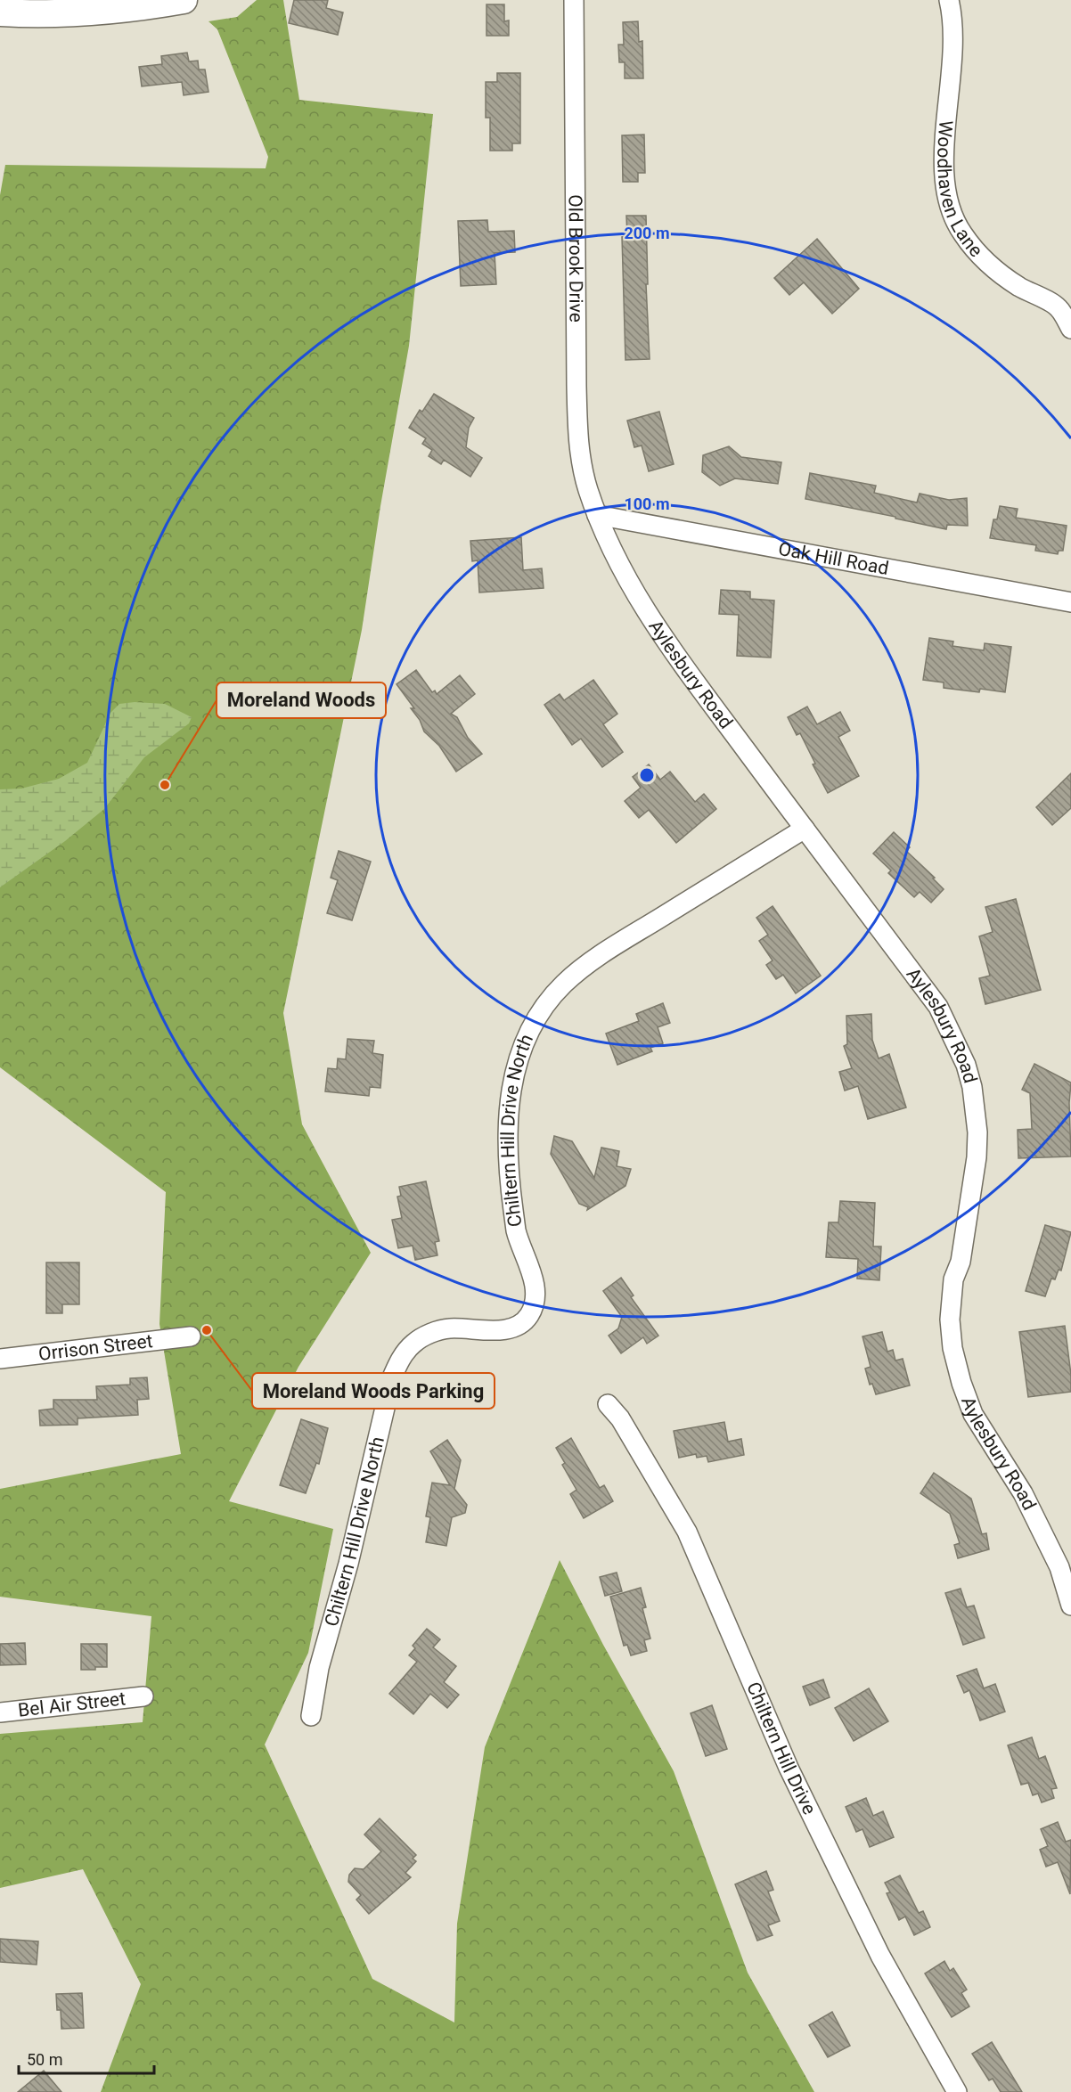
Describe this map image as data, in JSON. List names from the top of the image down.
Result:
{
  "streets": {
    "street": [
      "Woodhaven Lane",
      "Old Brook Drive",
      "Oak Hill Road",
      "Aylesbury Road",
      "Chiltern Hill Drive North",
      "Orrison Street",
      "Bel Air Street",
      "Chiltern Hill Drive"
    ]
  },
  "crossings": [
    ["Old Brook Drive", "Oak Hill Road"],
    ["Old Brook Drive", "Aylesbury Road"],
    ["Oak Hill Road", "Aylesbury Road"],
    ["Aylesbury Road", "Chiltern Hill Drive North"]
  ],
  "places": ["Moreland Woods", "Moreland Woods Parking"],
  "scale_bar": "50 m",
  "rings": ["200 m", "100 m"]
}
